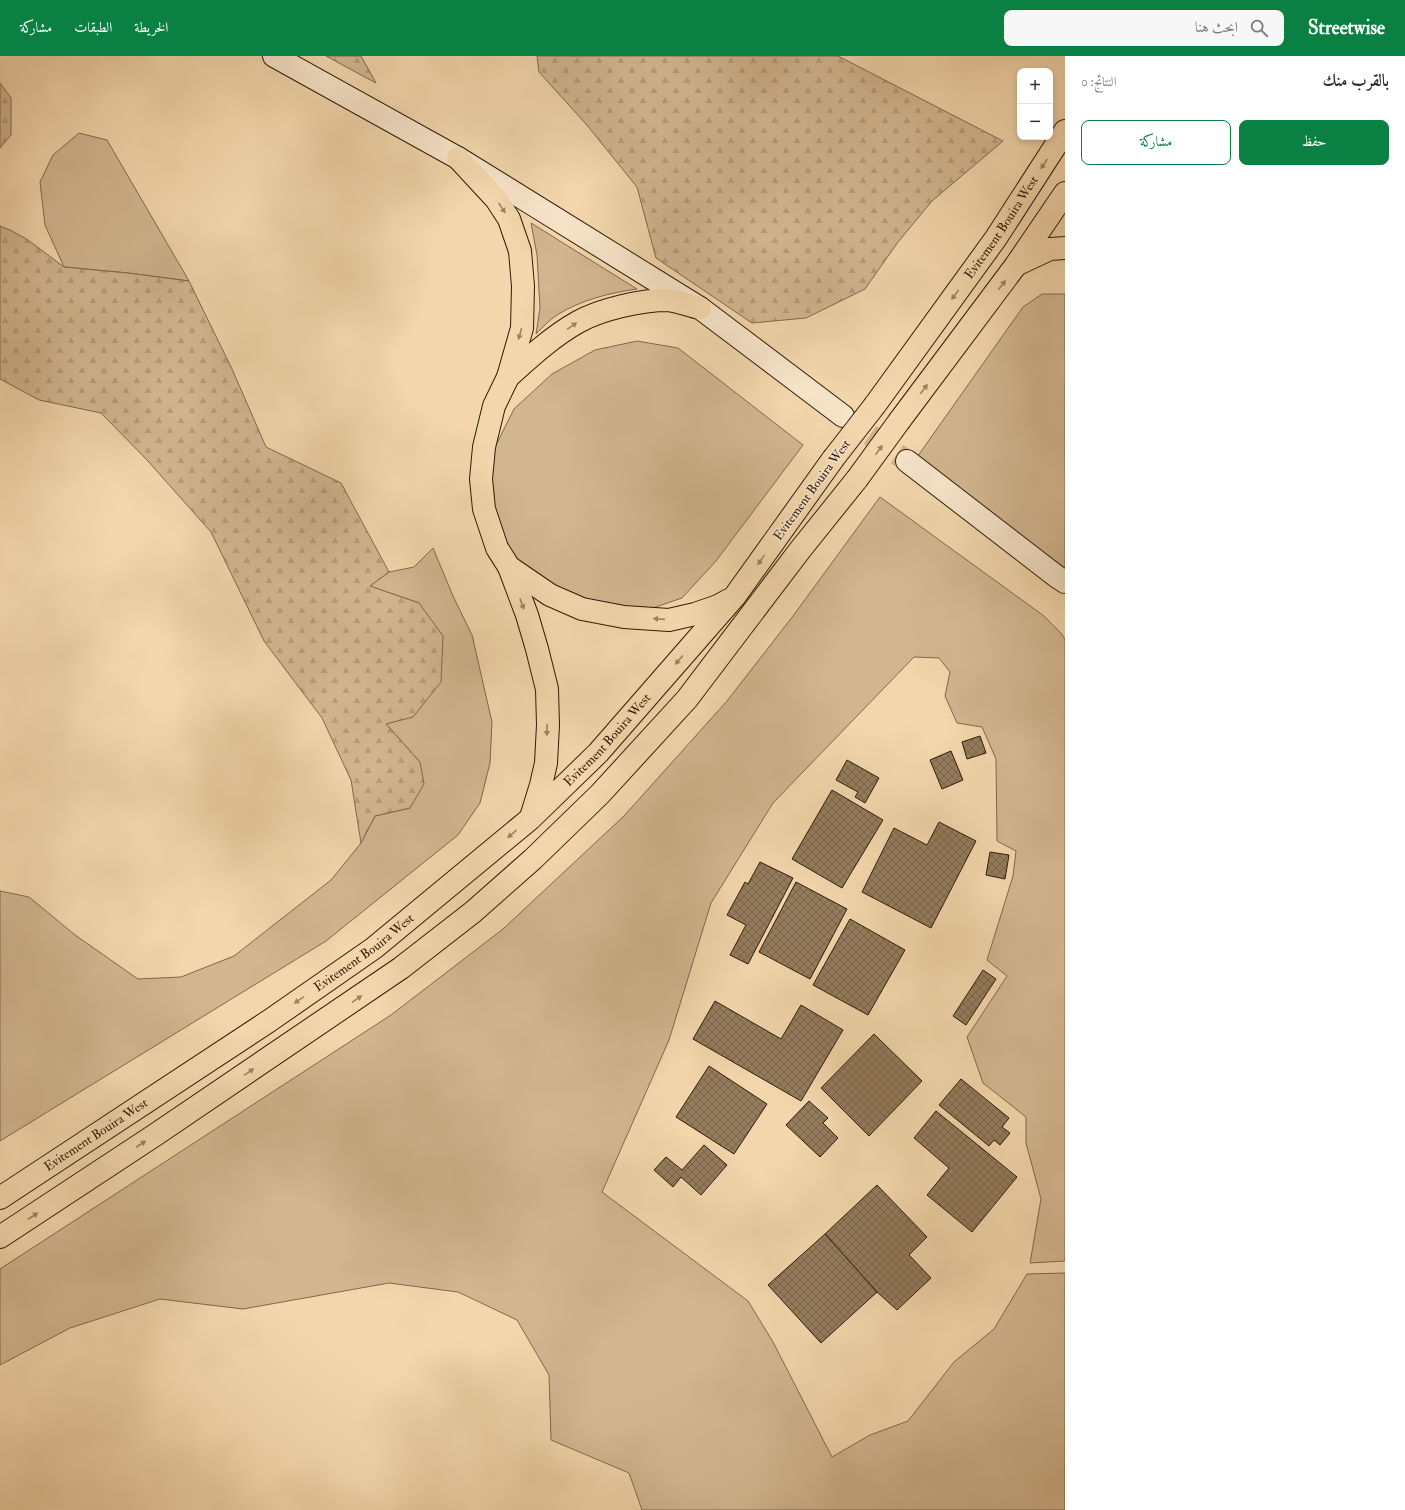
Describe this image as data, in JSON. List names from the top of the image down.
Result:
{
  "streets": {
    "highway": ["Evitement Bouira West"]
  },
  "page": {
    "header": "Streetwise",
    "search": "ابحث هنا",
    "nav": ["الخريطة", "الطبقات", "مشاركة"],
    "heading": ["بالقرب منك", "النتائج: 0"],
    "map_buttons": ["+", "−"],
    "buttons": ["حفظ", "مشاركة"]
  }
}
